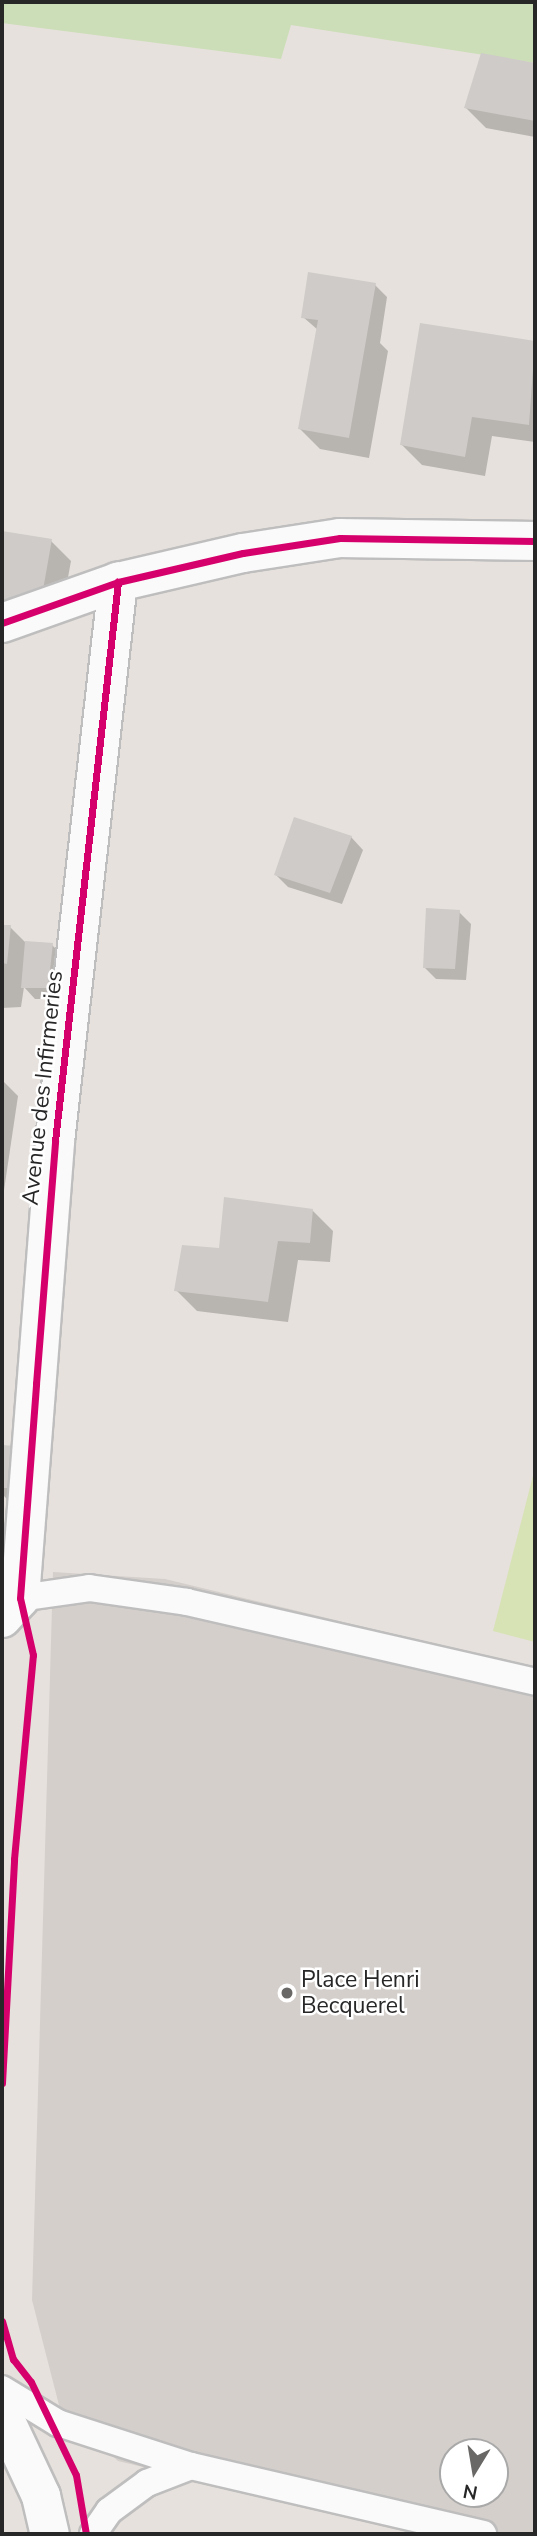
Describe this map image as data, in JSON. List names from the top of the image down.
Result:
{
  "streets": {
    "street": ["Avenue des Infirmeries"]
  },
  "places": ["Place Henri Becquerel"],
  "north": "bottom"
}
